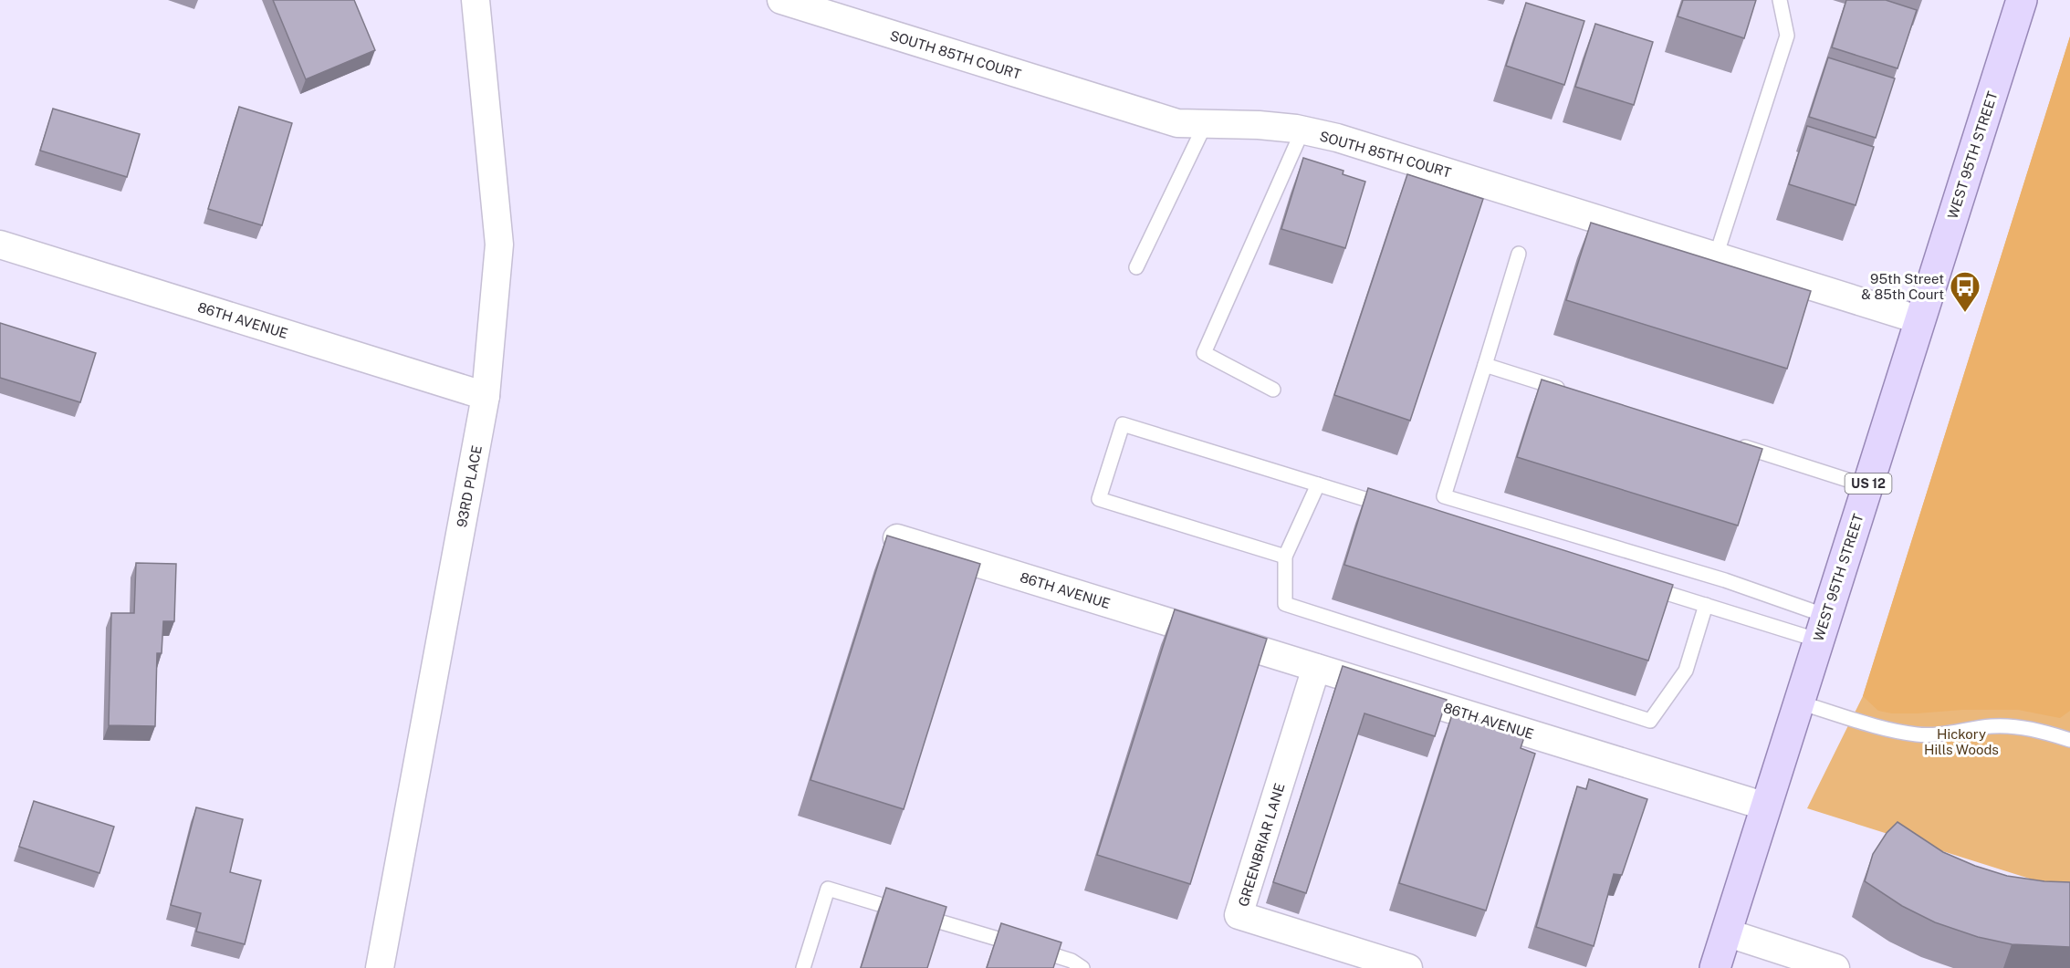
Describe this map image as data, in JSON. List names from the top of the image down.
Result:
{
  "streets": {
    "main road": ["WEST 95TH STREET", "US 12"],
    "street": [
      "SOUTH 85TH COURT",
      "86TH AVENUE",
      "93RD PLACE",
      "GREENBRIAR LANE"
    ]
  },
  "crossings": [
    ["SOUTH 85TH COURT", "WEST 95TH STREET"],
    ["WEST 95TH STREET", "86TH AVENUE"],
    ["86TH AVENUE", "93RD PLACE"],
    ["86TH AVENUE", "GREENBRIAR LANE"]
  ],
  "parks": ["Hickory Hills Woods"],
  "places": {
    "bus stop": ["95th Street & 85th Court"]
  }
}
